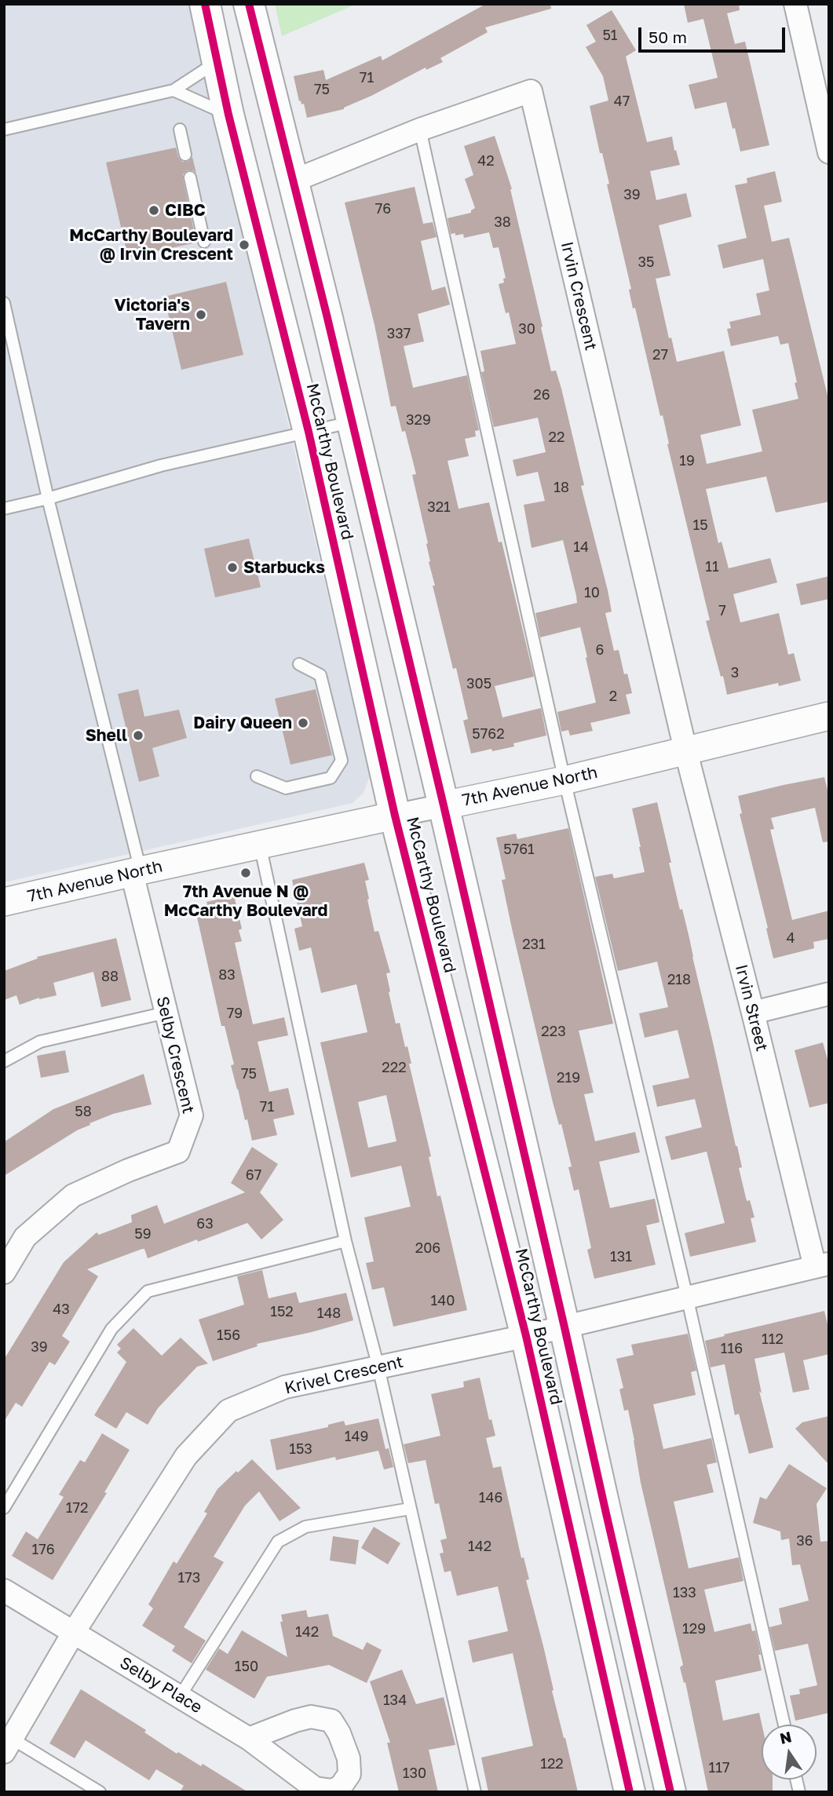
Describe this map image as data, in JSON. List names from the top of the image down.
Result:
{
  "streets": {
    "main road": ["McCarthy Boulevard"],
    "street": [
      "Irvin Crescent",
      "7th Avenue North",
      "Irvin Street",
      "Selby Crescent",
      "Krivel Crescent",
      "Selby Place"
    ]
  },
  "crossings": [
    ["Irvin Crescent", "McCarthy Boulevard"],
    ["Irvin Crescent", "7th Avenue North"],
    ["Irvin Crescent", "Irvin Street"],
    ["McCarthy Boulevard", "7th Avenue North"],
    ["McCarthy Boulevard", "Krivel Crescent"],
    ["7th Avenue North", "Irvin Street"],
    ["7th Avenue North", "Selby Crescent"],
    ["Irvin Street", "Krivel Crescent"],
    ["Krivel Crescent", "Selby Place"]
  ],
  "places": [
    "CIBC",
    "McCarthy Boulevard @ Irvin Crescent",
    "Victoria's Tavern",
    "Starbucks",
    "Dairy Queen",
    "Shell",
    "7th Avenue N @ McCarthy Boulevard"
  ],
  "house_numbers": [
    "51",
    "71",
    "75",
    "47",
    "42",
    "39",
    "76",
    "38",
    "35",
    "30",
    "337",
    "27",
    "26",
    "329",
    "22",
    "19",
    "18",
    "321",
    "15",
    "14",
    "11",
    "10",
    "7",
    "6",
    "3",
    "305",
    "2",
    "5762",
    "5761",
    "4",
    "231",
    "83",
    "88",
    "218",
    "79",
    "223",
    "222",
    "75",
    "219",
    "71",
    "58",
    "67",
    "63",
    "59",
    "206",
    "131",
    "140",
    "43",
    "152",
    "148",
    "156",
    "112",
    "39",
    "116",
    "149",
    "153",
    "146",
    "172",
    "36",
    "142",
    "176",
    "173",
    "133",
    "129",
    "142",
    "150",
    "134",
    "122",
    "117",
    "130"
  ],
  "scale_bar": "50 m",
  "north": "top"
}
